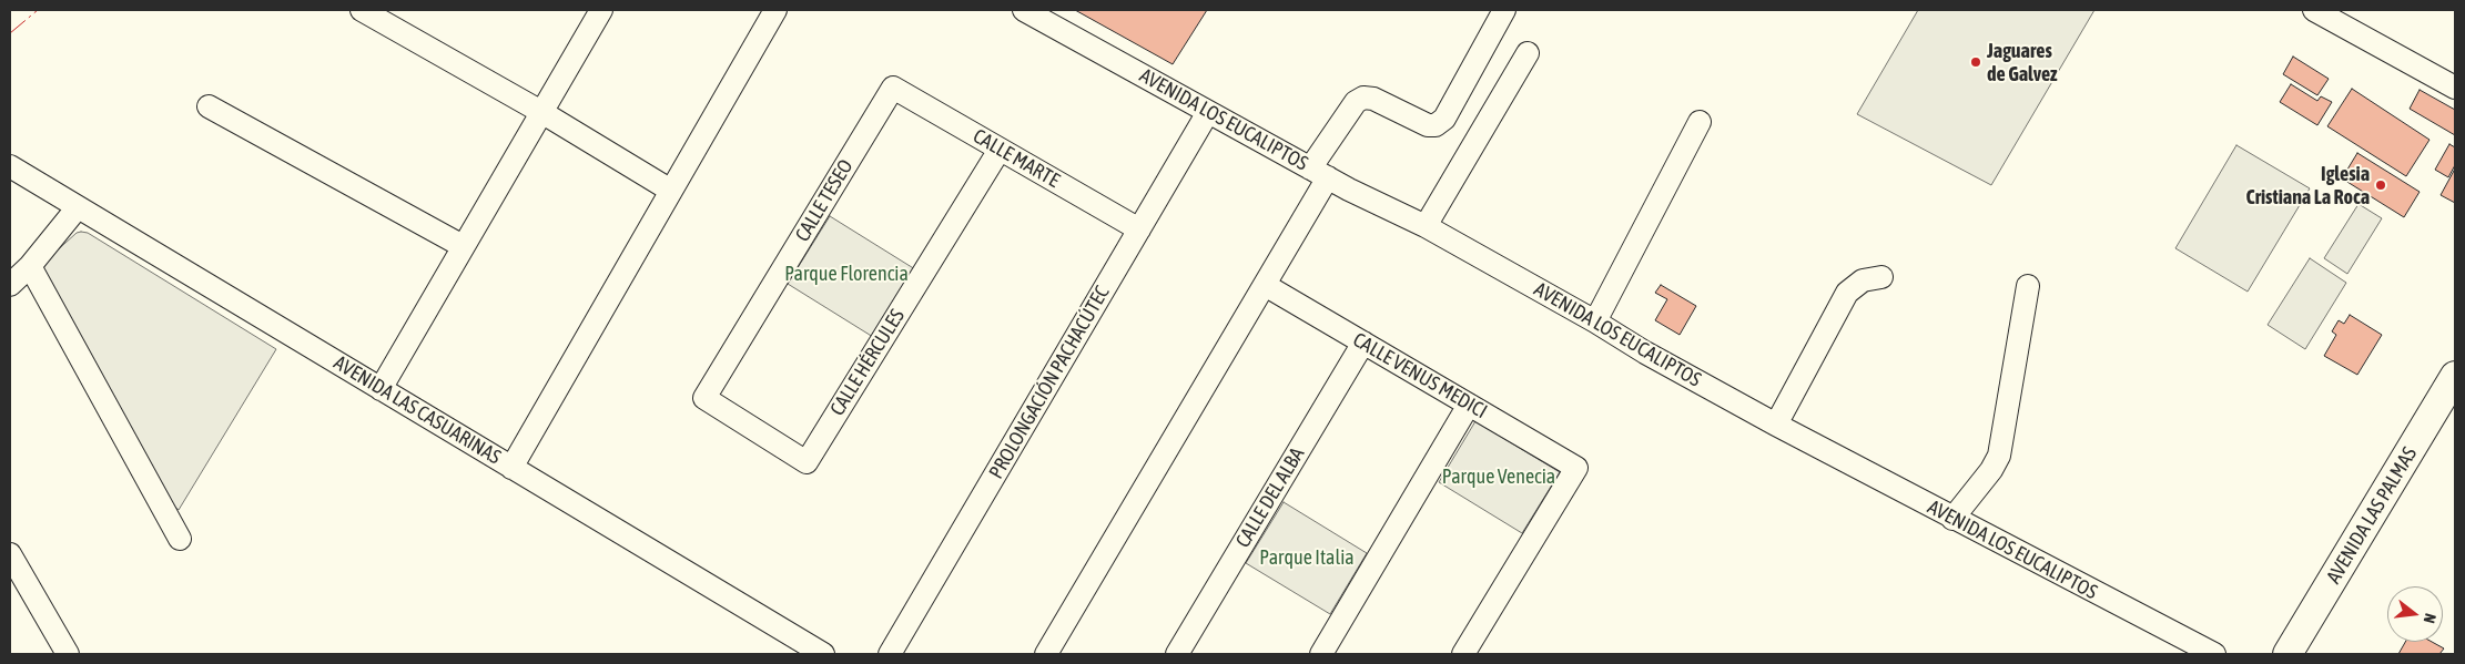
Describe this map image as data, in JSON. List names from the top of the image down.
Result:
{
  "streets": {
    "main road": ["AVENIDA LAS PALMAS"],
    "street": [
      "AVENIDA LOS EUCALIPTOS",
      "CALLE MARTE",
      "CALLE TESEO",
      "CALLE HÉRCULES",
      "CALLE VENUS MEDICI",
      "PROLONGACIÓN PACHACÚTEC",
      "AVENIDA LAS CASUARINAS",
      "CALLE DEL ALBA"
    ]
  },
  "crossings": [
    ["AVENIDA LOS EUCALIPTOS", "PROLONGACIÓN PACHACÚTEC"],
    ["CALLE MARTE", "CALLE TESEO"],
    ["CALLE MARTE", "CALLE HÉRCULES"],
    ["CALLE MARTE", "PROLONGACIÓN PACHACÚTEC"],
    ["CALLE TESEO", "CALLE HÉRCULES"],
    ["CALLE VENUS MEDICI", "CALLE DEL ALBA"]
  ],
  "parks": ["Parque Florencia", "Parque Venecia", "Parque Italia"],
  "places": ["Jaguares de Galvez", "Iglesia Cristiana La Roca"],
  "north": "right"
}
